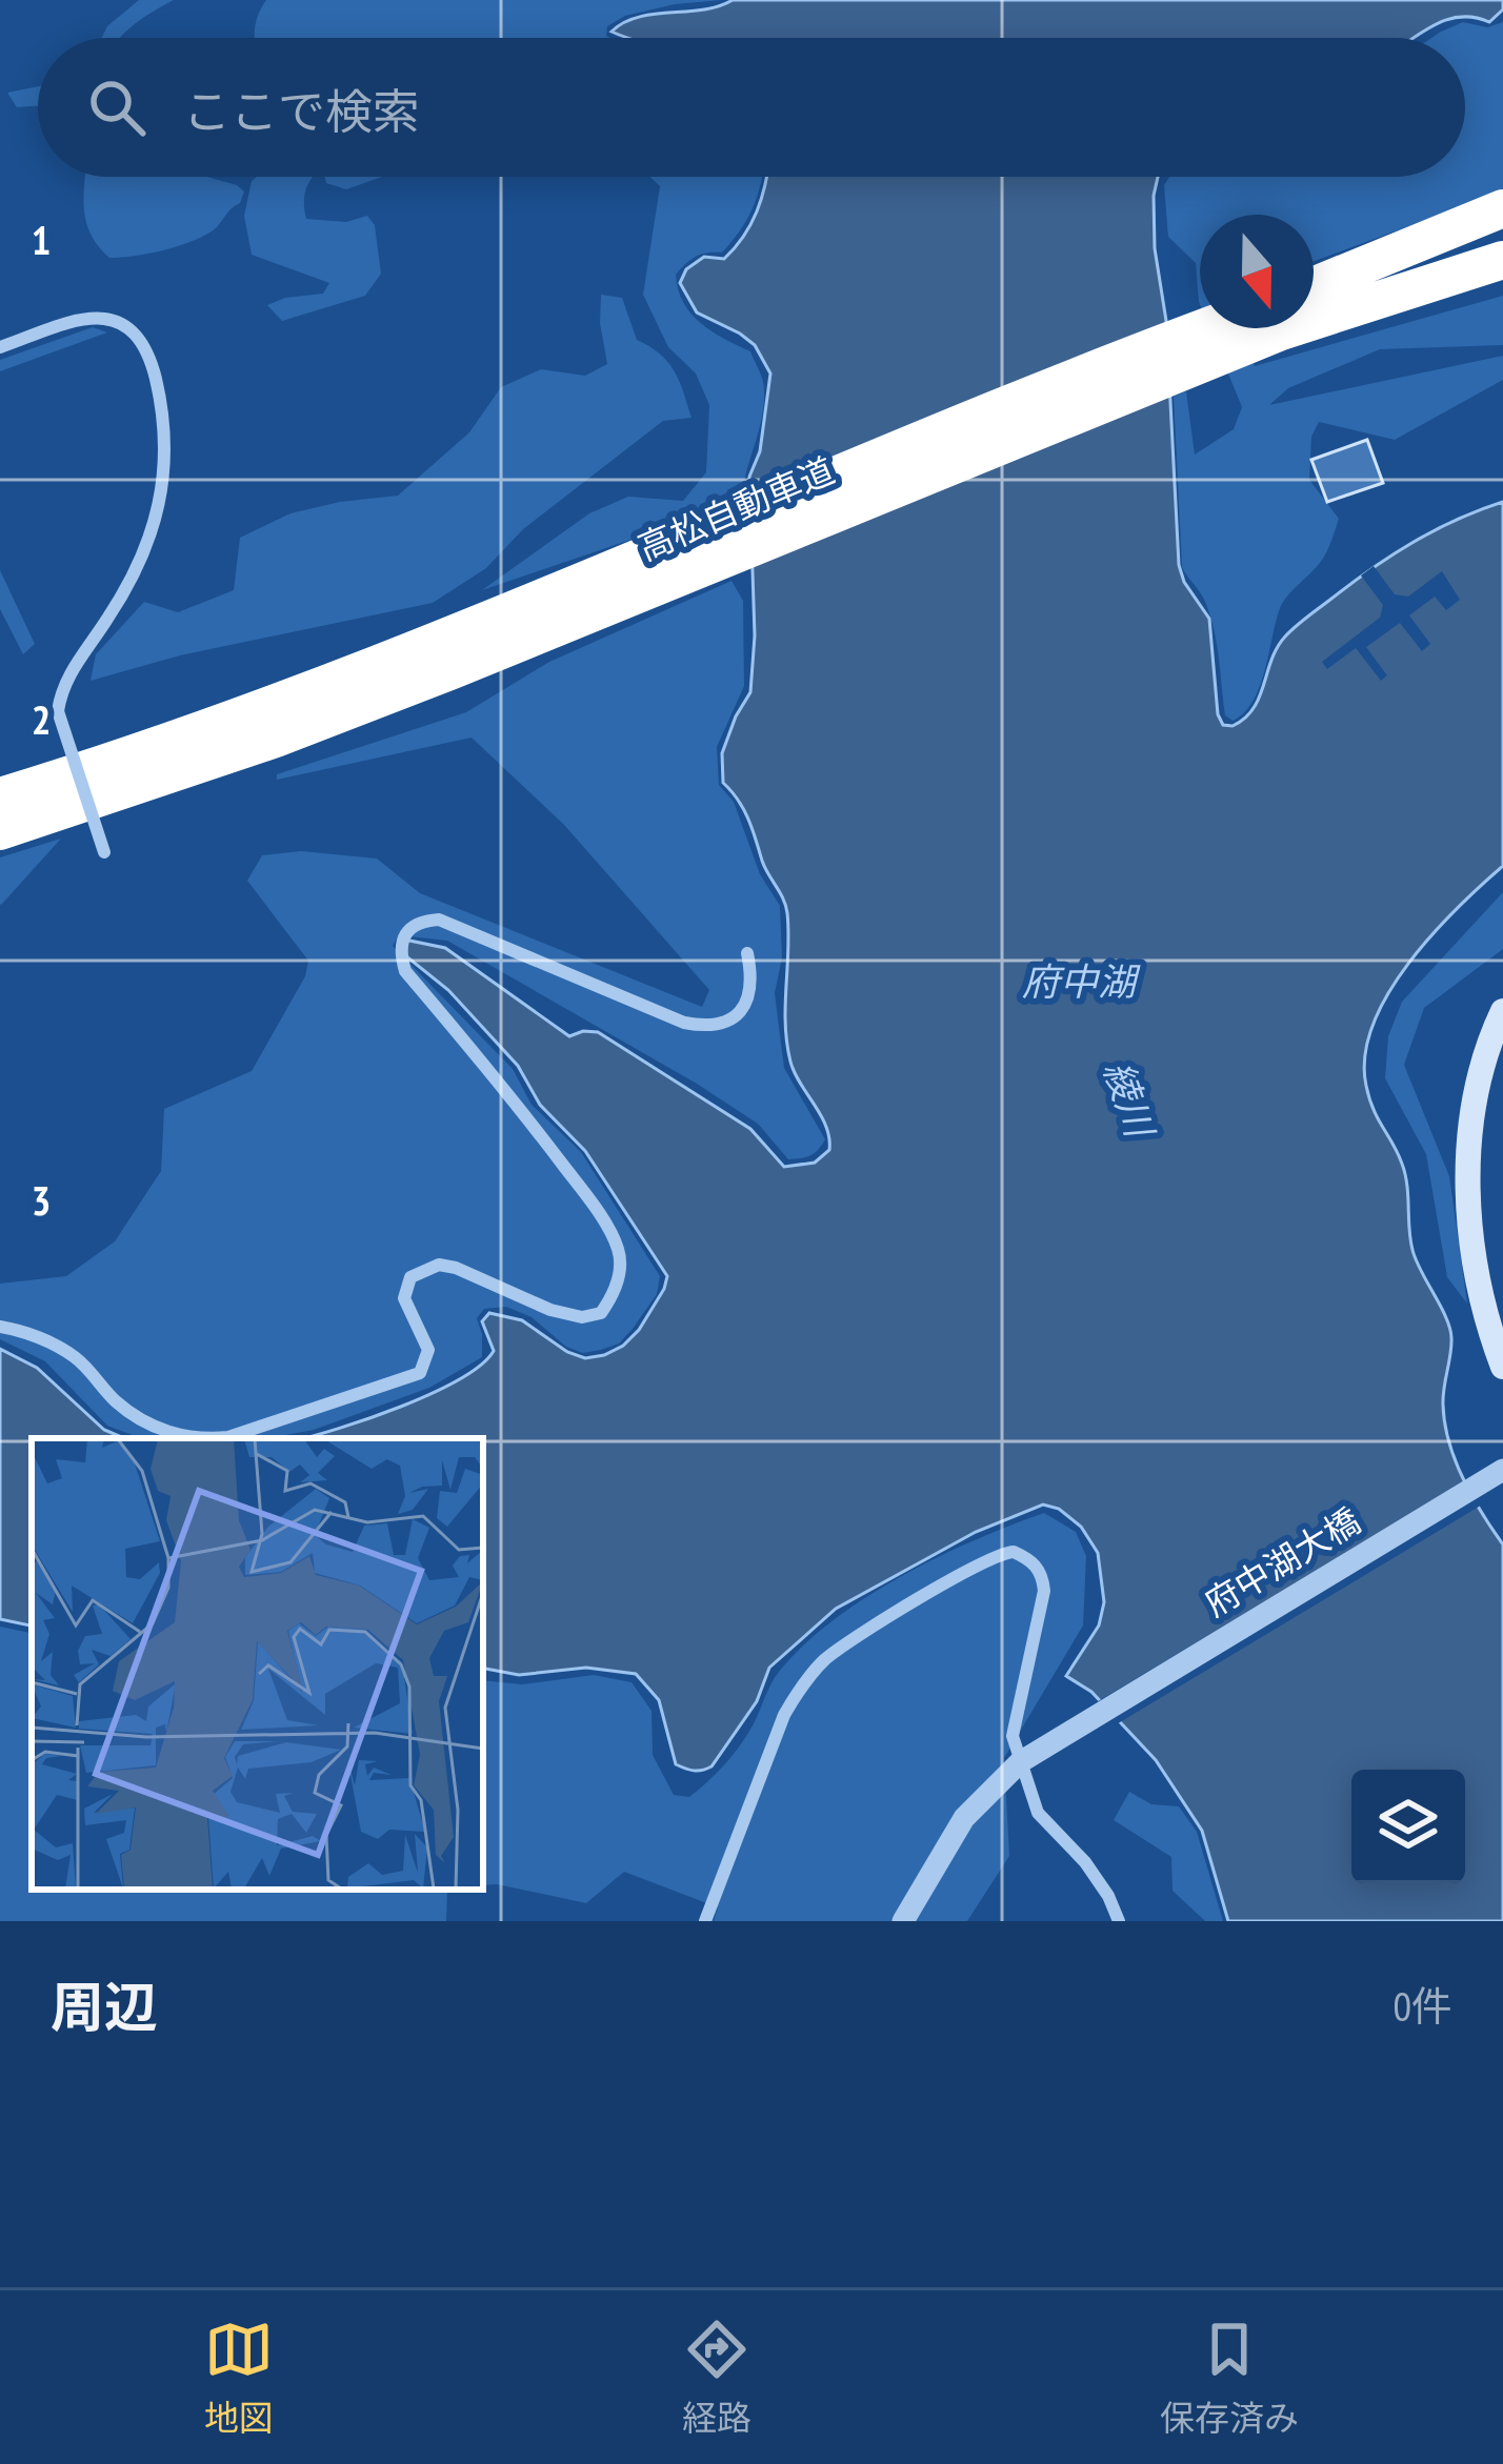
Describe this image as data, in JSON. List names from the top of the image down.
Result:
{
  "streets": {
    "highway": ["高松自動車道"],
    "street": ["府中湖大橋"]
  },
  "water": ["府中湖", "綾川"],
  "north": "bottom",
  "page": {
    "search": "ここで検索",
    "heading": ["周辺", "0件"],
    "nav": ["地図", "経路", "保存済み"]
  },
  "grid": {
    "rows": ["1", "2", "3"]
  }
}
